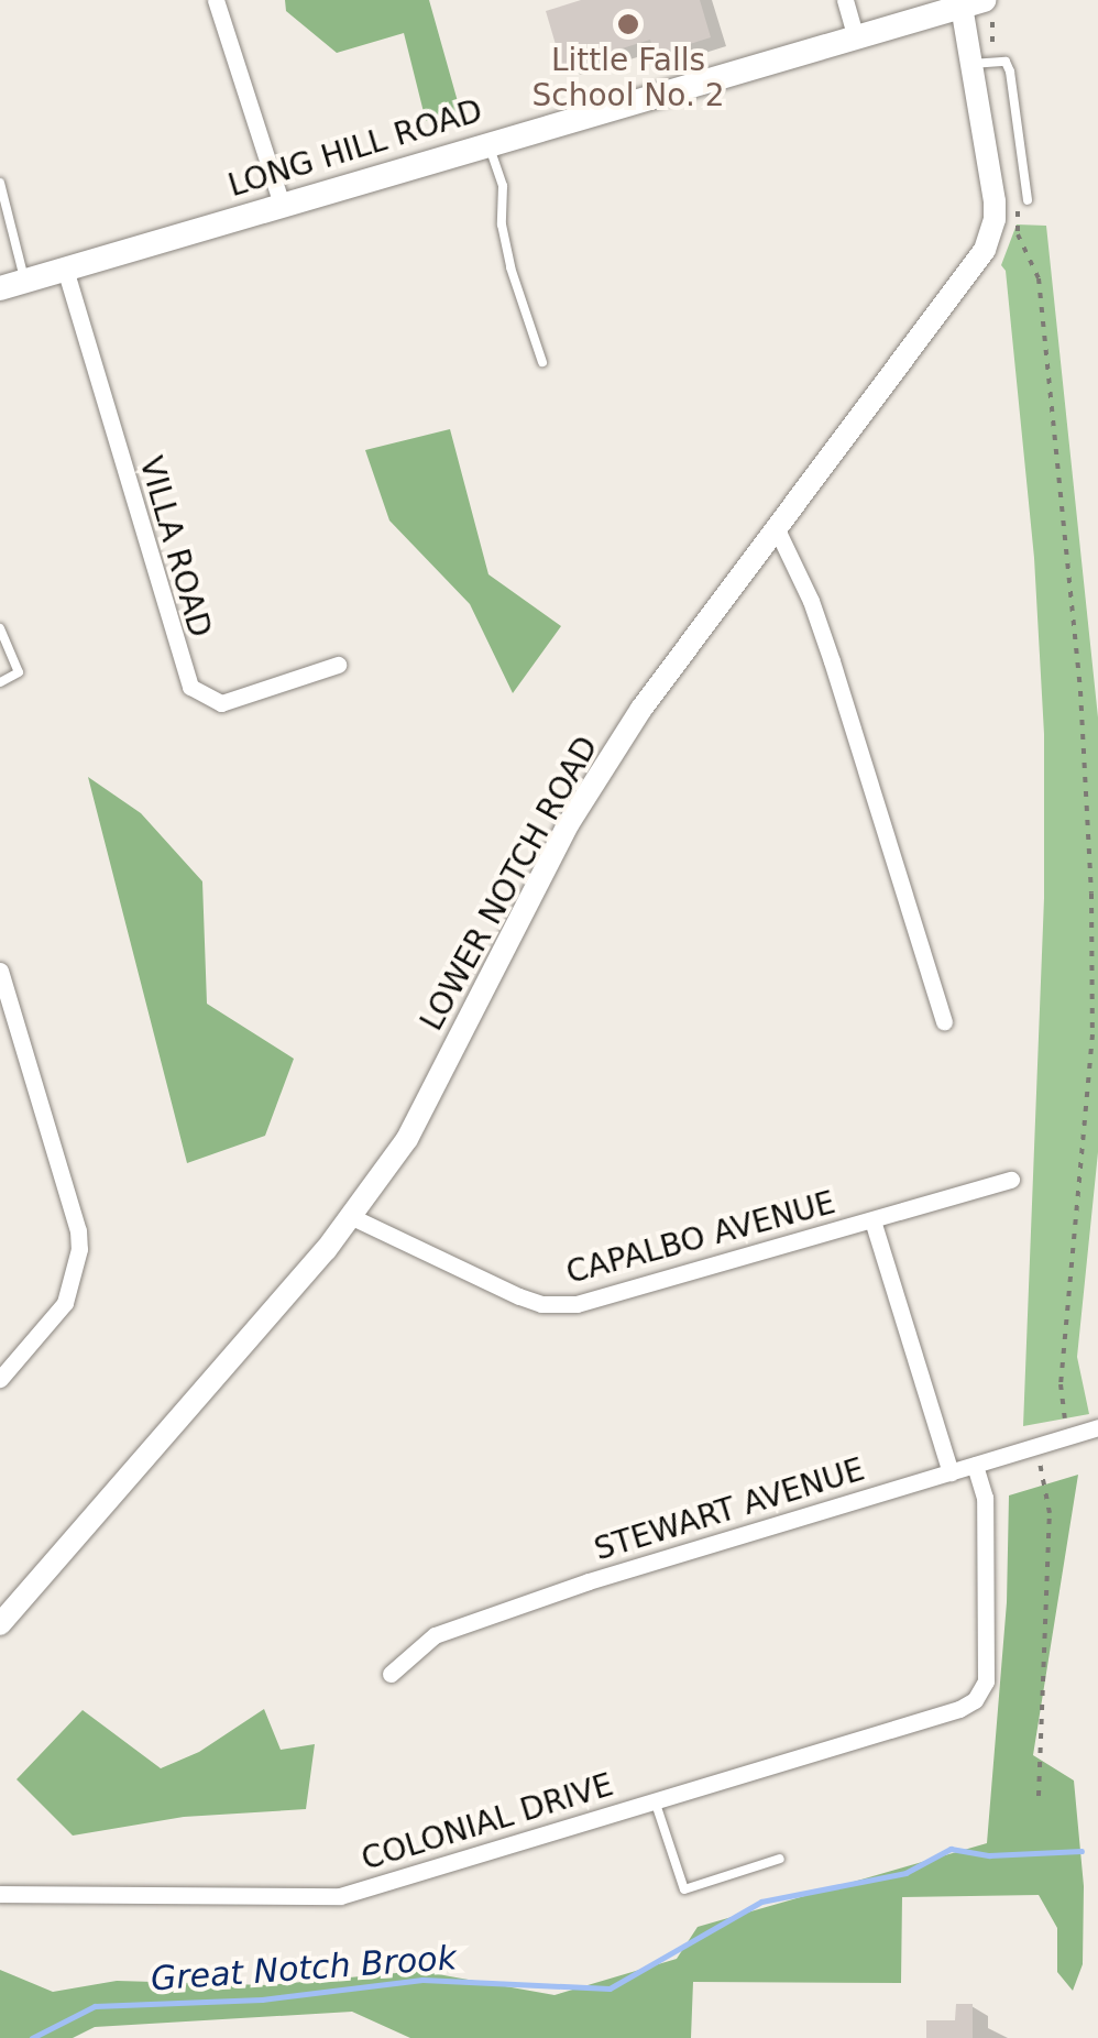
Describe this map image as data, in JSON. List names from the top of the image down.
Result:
{
  "streets": {
    "main road": ["LONG HILL ROAD"],
    "street": [
      "VILLA ROAD",
      "LOWER NOTCH ROAD",
      "CAPALBO AVENUE",
      "STEWART AVENUE",
      "COLONIAL DRIVE"
    ]
  },
  "crossings": [
    ["LONG HILL ROAD", "VILLA ROAD"],
    ["LONG HILL ROAD", "LOWER NOTCH ROAD"],
    ["LOWER NOTCH ROAD", "CAPALBO AVENUE"],
    ["STEWART AVENUE", "COLONIAL DRIVE"]
  ],
  "water": ["Great Notch Brook"],
  "places": ["Little Falls School No. 2"]
}
